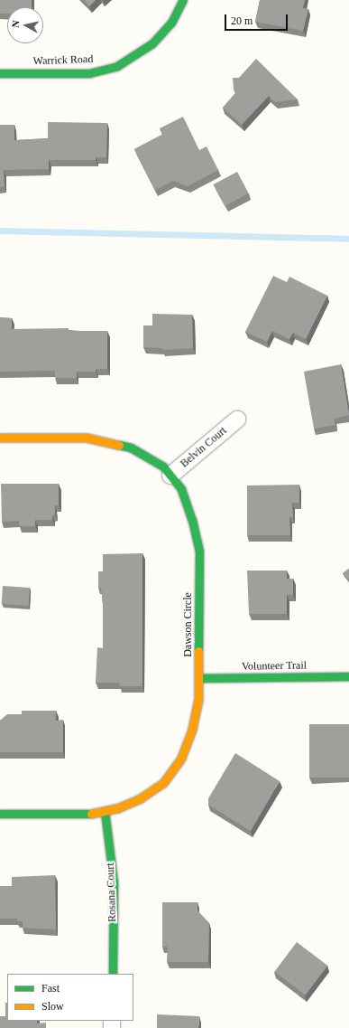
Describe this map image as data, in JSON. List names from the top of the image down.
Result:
{
  "streets": {
    "street": [
      "Warrick Road",
      "Belvin Court",
      "Dawson Circle",
      "Volunteer Trail",
      "Rosana Court"
    ]
  },
  "crossings": [
    ["Belvin Court", "Dawson Circle"],
    ["Dawson Circle", "Volunteer Trail"],
    ["Dawson Circle", "Rosana Court"]
  ],
  "legend": ["Fast", "Slow"],
  "scale_bar": "20 m",
  "north": "left"
}
